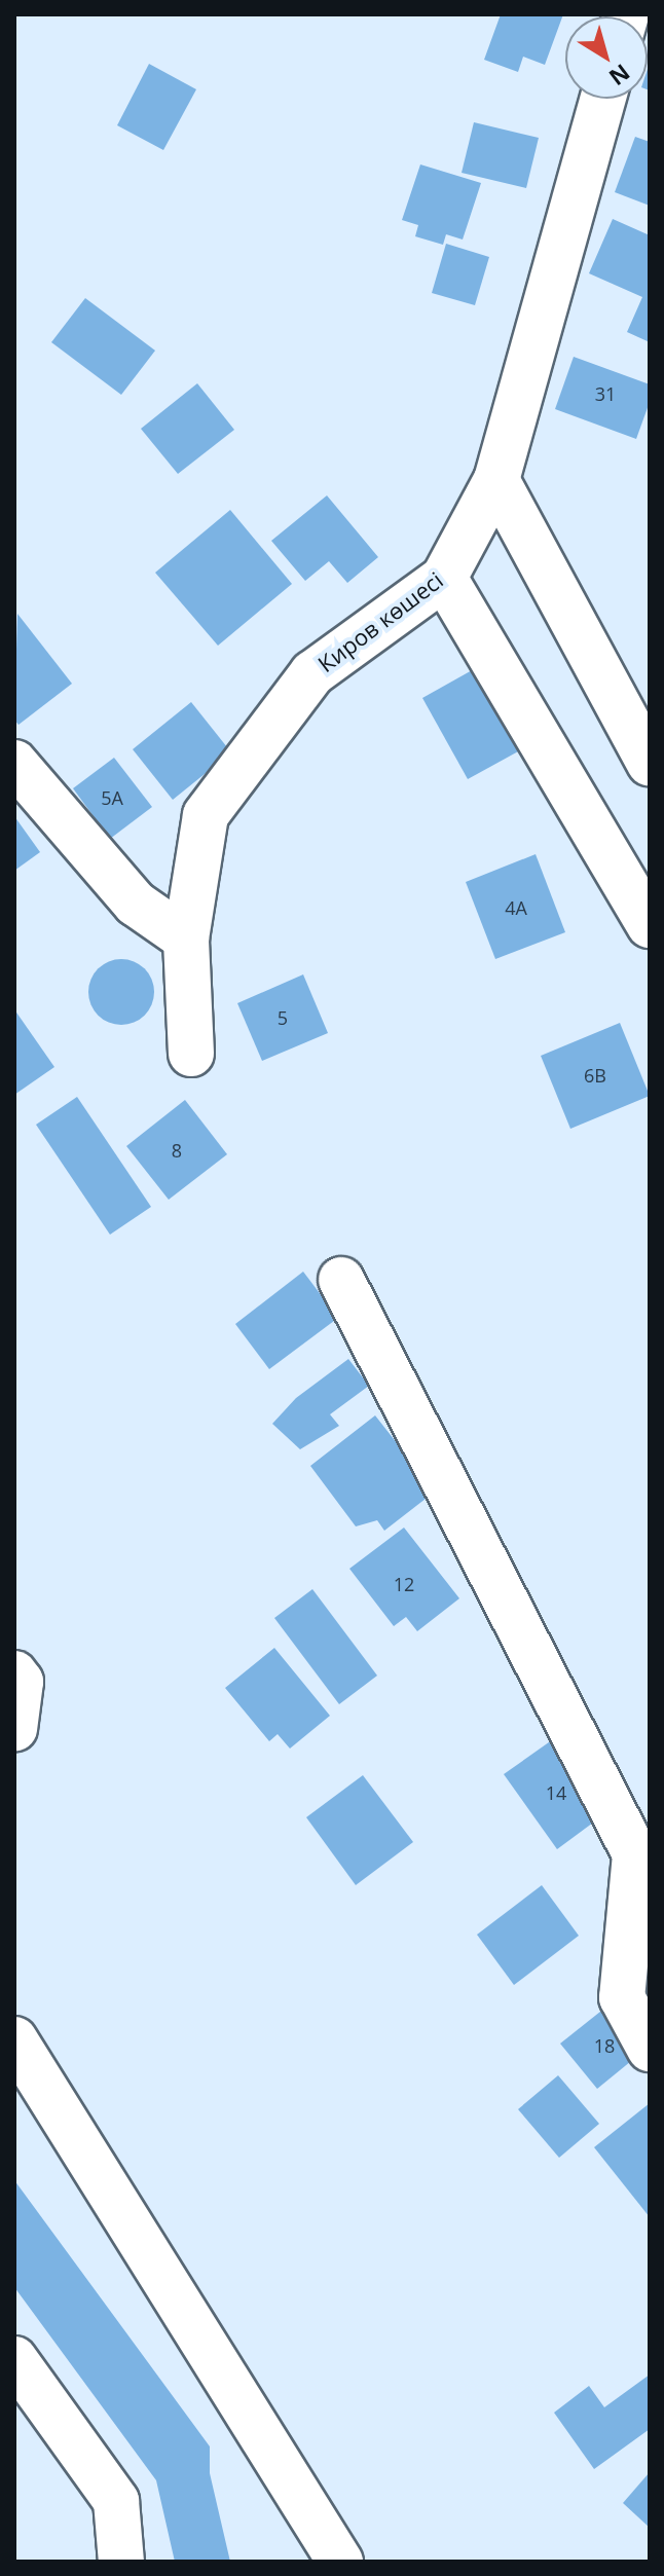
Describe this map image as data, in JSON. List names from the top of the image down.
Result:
{
  "streets": {
    "street": ["Киров көшесі"]
  },
  "house_numbers": [
    "31",
    "5A",
    "4A",
    "5",
    "6B",
    "8",
    "12",
    "14",
    "18"
  ],
  "north": "bottom right"
}
